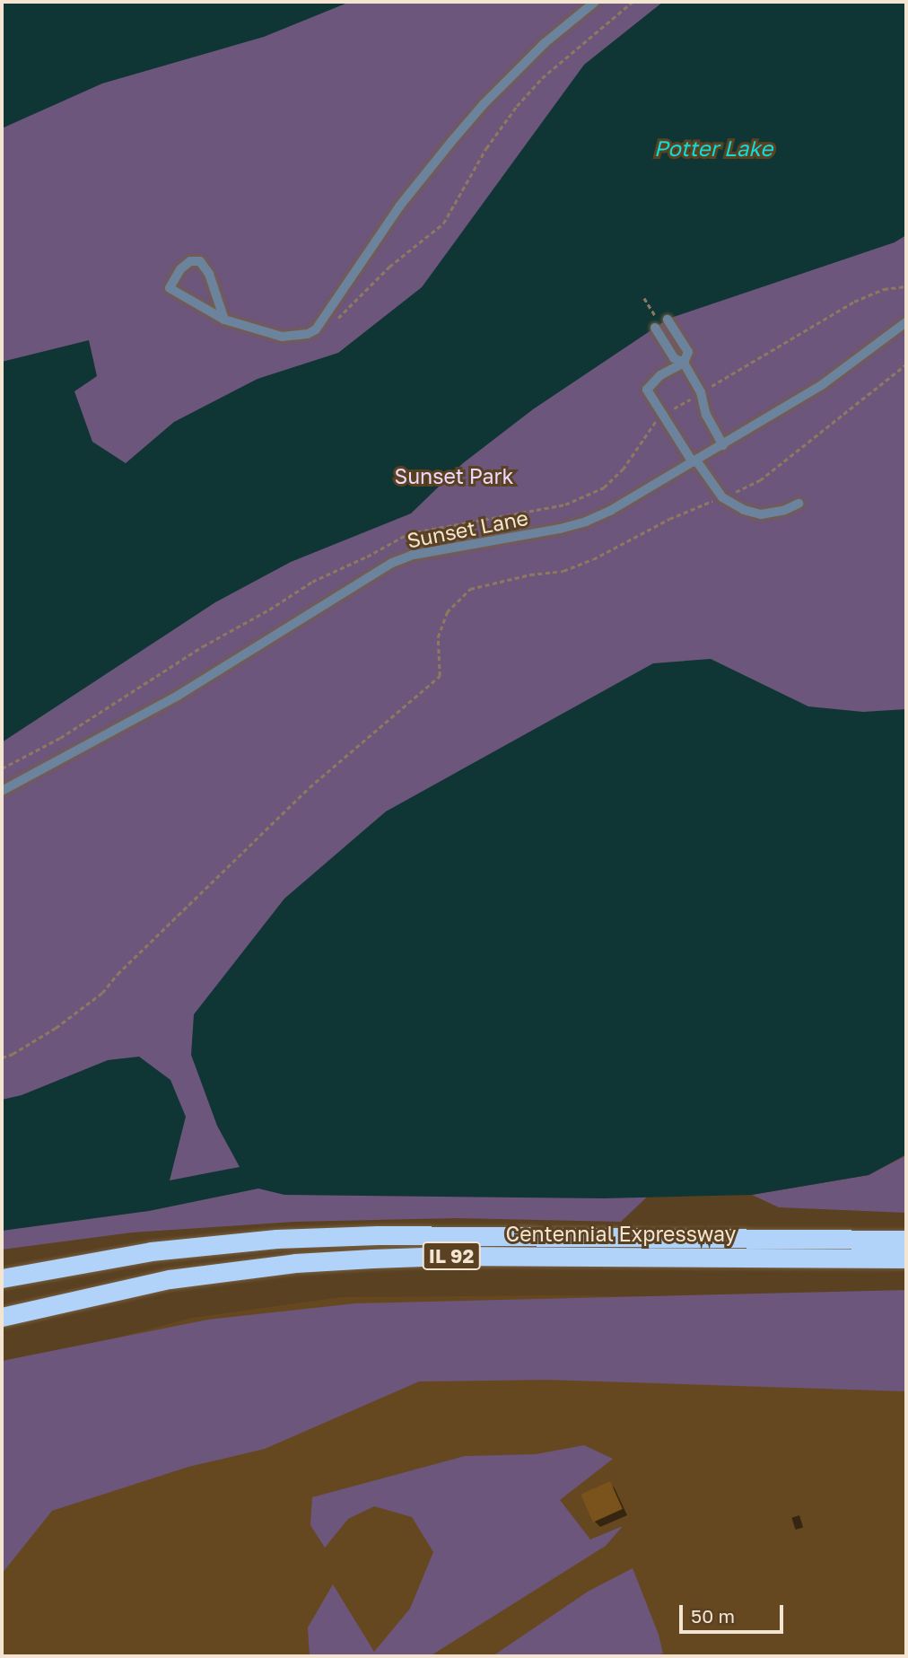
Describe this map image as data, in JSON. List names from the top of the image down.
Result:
{
  "streets": {
    "highway": ["Centennial Expressway", "IL 92"],
    "lane": ["Sunset Lane"]
  },
  "water": ["Potter Lake"],
  "parks": ["Sunset Park"],
  "scale_bar": "50 m"
}
